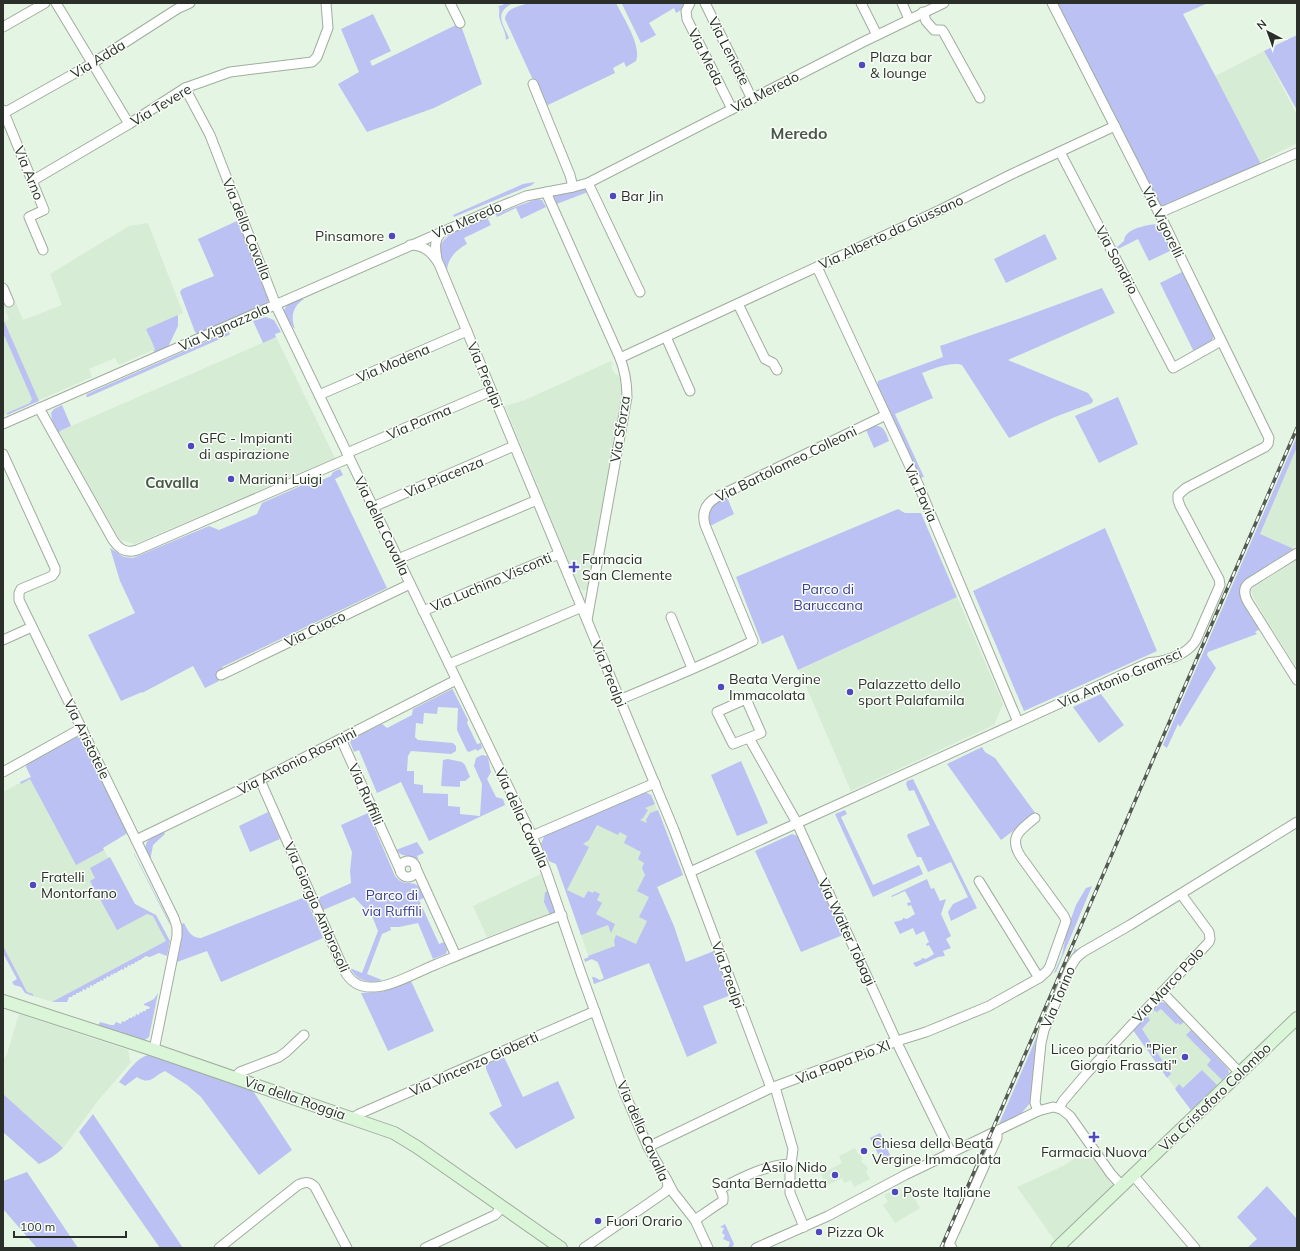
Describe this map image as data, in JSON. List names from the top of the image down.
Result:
{
  "streets": {
    "street": [
      "Via Lentate",
      "Via Meda",
      "Via Adda",
      "Via Meredo",
      "Via Tevere",
      "Via Arno",
      "Via Vigorelli",
      "Via della Cavalla",
      "Via Alberto da Giussano",
      "Via Sondrio",
      "Via Vignazzola",
      "Via Modena",
      "Via Prealpi",
      "Via Parma",
      "Via Sforza",
      "Via Bartolomeo Colleoni",
      "Via Piacenza",
      "Via Pavia",
      "Via Luchino Visconti",
      "Via Cuoco",
      "Via Antonio Gramsci",
      "Via Aristotele",
      "Via Antonio Rosmini",
      "Via Ruffilli",
      "Via Giorgio Ambrosoli",
      "Via Walter Tobagi",
      "Via Marco Polo",
      "Via Torino",
      "Via Papa Pio XI",
      "Via Vincenzo Gioberti",
      "Via Cristoforo Colombo",
      "Via della Roggia"
    ]
  },
  "crossings": [
    ["Via Lentate", "Via Meredo"],
    ["Via Meda", "Via Meredo"],
    ["Via Adda", "Via Arno"],
    ["Via Meredo", "Via Vignazzola"],
    ["Via Meredo", "Via Prealpi"],
    ["Via Meredo", "Via Sforza"],
    ["Via Tevere", "Via Arno"],
    ["Via Tevere", "Via della Cavalla"],
    ["Via Vigorelli", "Via Alberto da Giussano"],
    ["Via Vigorelli", "Via Sondrio"],
    ["Via Vigorelli", "Via Antonio Gramsci"],
    ["Via della Cavalla", "Via Vignazzola"],
    ["Via della Cavalla", "Via Modena"],
    ["Via della Cavalla", "Via Parma"],
    ["Via della Cavalla", "Via Piacenza"],
    ["Via della Cavalla", "Via Luchino Visconti"],
    ["Via della Cavalla", "Via Cuoco"],
    ["Via della Cavalla", "Via Antonio Rosmini"],
    ["Via della Cavalla", "Via Giorgio Ambrosoli"],
    ["Via della Cavalla", "Via Papa Pio XI"],
    ["Via della Cavalla", "Via Vincenzo Gioberti"],
    ["Via Alberto da Giussano", "Via Sondrio"],
    ["Via Alberto da Giussano", "Via Sforza"],
    ["Via Alberto da Giussano", "Via Pavia"],
    ["Via Vignazzola", "Via Prealpi"],
    ["Via Modena", "Via Prealpi"],
    ["Via Prealpi", "Via Parma"],
    ["Via Prealpi", "Via Sforza"],
    ["Via Prealpi", "Via Bartolomeo Colleoni"],
    ["Via Prealpi", "Via Piacenza"],
    ["Via Prealpi", "Via Luchino Visconti"],
    ["Via Prealpi", "Via Antonio Gramsci"],
    ["Via Prealpi", "Via Papa Pio XI"],
    ["Via Bartolomeo Colleoni", "Via Pavia"],
    ["Via Pavia", "Via Antonio Gramsci"],
    ["Via Antonio Gramsci", "Via Walter Tobagi"],
    ["Via Aristotele", "Via Antonio Rosmini"],
    ["Via Aristotele", "Via della Roggia"],
    ["Via Antonio Rosmini", "Via Ruffilli"],
    ["Via Antonio Rosmini", "Via Giorgio Ambrosoli"],
    ["Via Walter Tobagi", "Via Papa Pio XI"],
    ["Via Marco Polo", "Via Torino"],
    ["Via Vincenzo Gioberti", "Via della Roggia"]
  ],
  "districts": ["Meredo", "Cavalla"],
  "parks": ["Parco di Baruccana", "Parco di via Ruffili"],
  "places": {
    "other": [
      "Plaza bar & lounge",
      "Bar Jin",
      "Pinsamore",
      "GFC - Impianti di aspirazione",
      "Mariani Luigi",
      "Beata Vergine Immacolata",
      "Palazzetto dello sport Palafamila",
      "Fratelli Montorfano",
      "Liceo paritario \"Pier Giorgio Frassati\"",
      "Chiesa della Beata Vergine Immacolata",
      "Asilo Nido Santa Bernadetta",
      "Poste Italiane",
      "Fuori Orario",
      "Pizza Ok"
    ],
    "health": ["Farmacia San Clemente", "Farmacia Nuova"]
  },
  "scale_bar": "100 m",
  "north": "top left"
}
